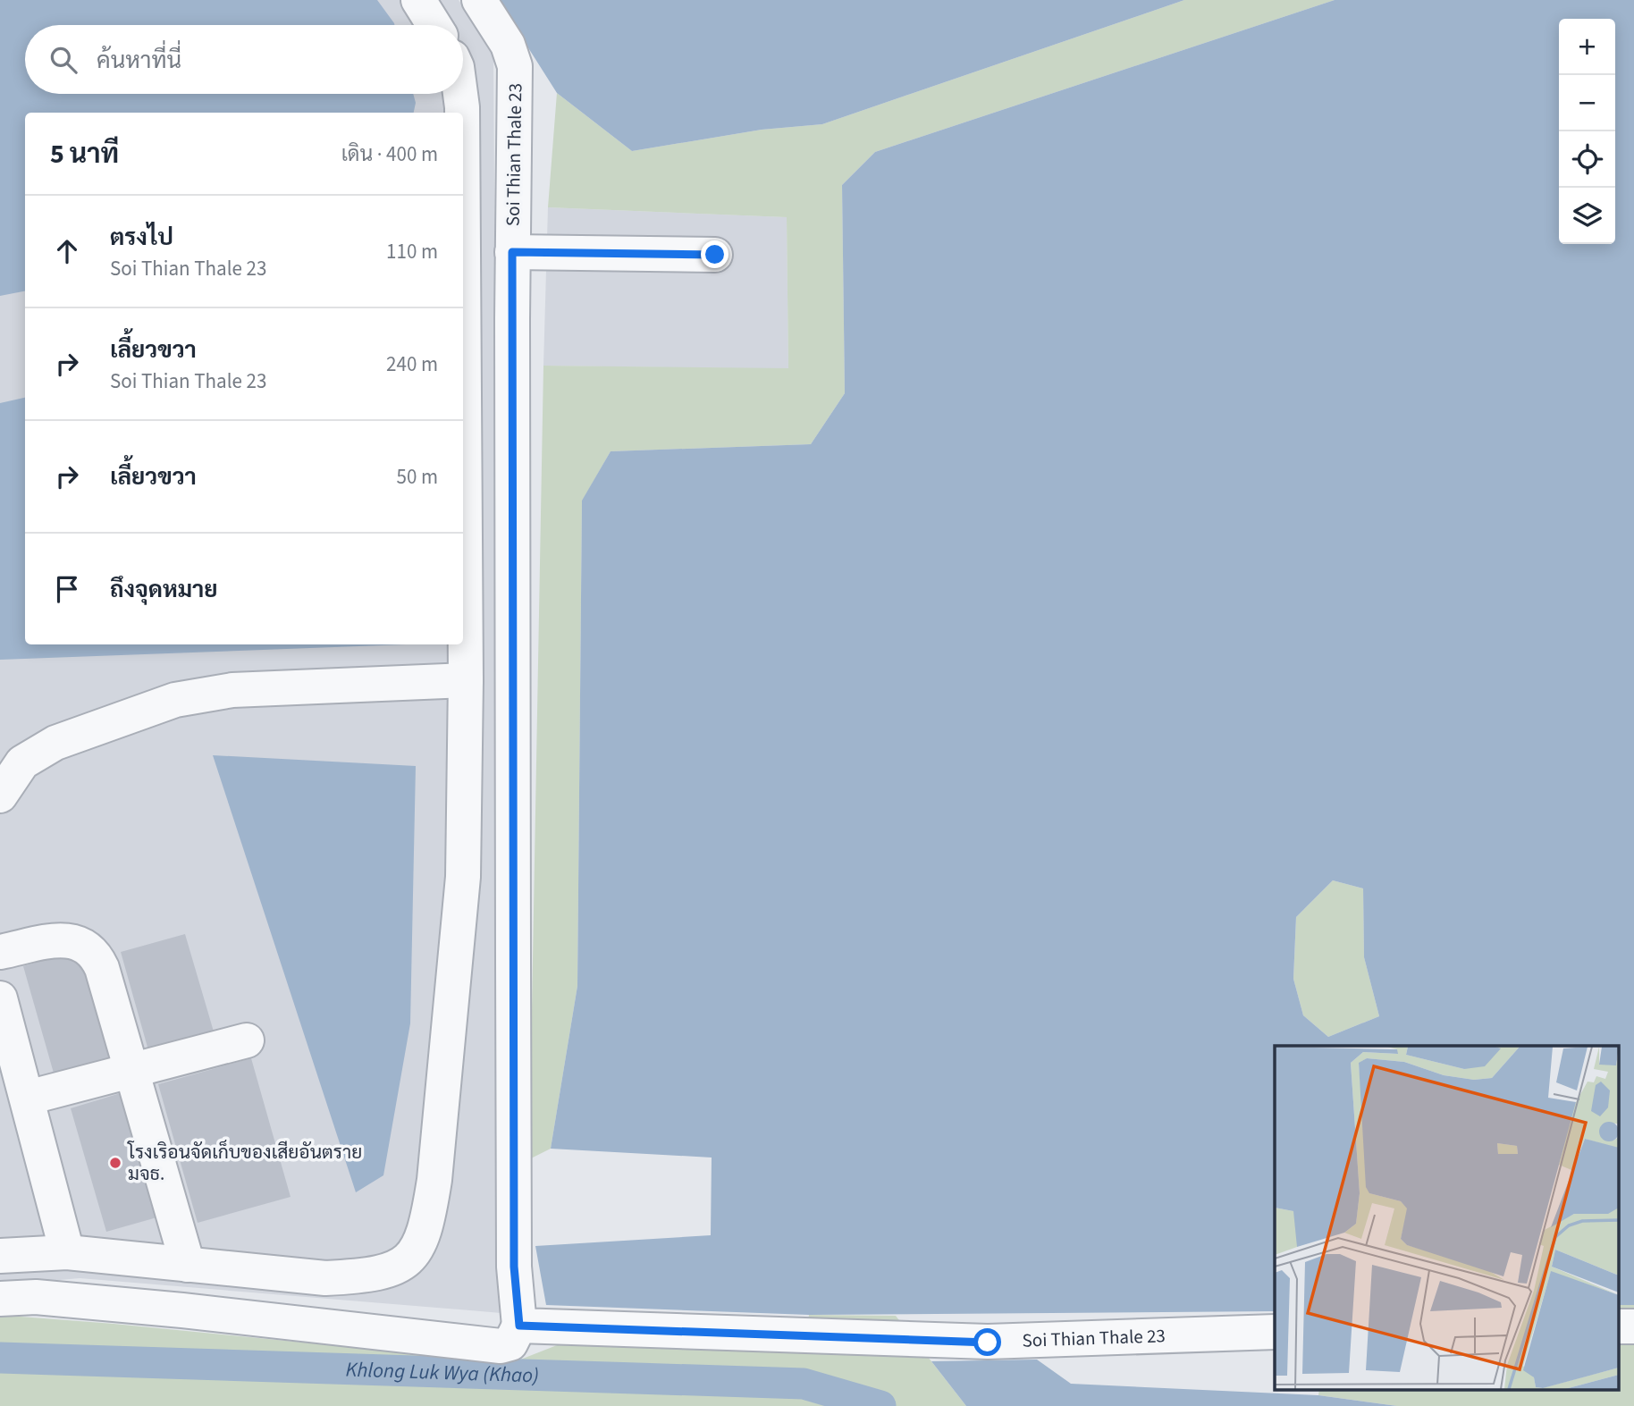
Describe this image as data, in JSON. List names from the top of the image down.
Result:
{
  "streets": {
    "street": ["Soi Thian Thale 23"]
  },
  "water": ["Khlong Luk Wya (Khao)"],
  "places": ["โรงเริอนจัดเก็บของเสียอันตราย มจธ."],
  "page": {
    "map_buttons": ["+", "−"],
    "search": "ค้นหาที่นี่",
    "heading": ["5 นาที", "เดิน · 400 m"],
    "list": [
      ["ตรงไป", "Soi Thian Thale 23", "110 m"],
      ["เลี้ยวขวา", "Soi Thian Thale 23", "240 m"],
      ["เลี้ยวขวา", "50 m"],
      "ถึงจุดหมาย"
    ]
  }
}
